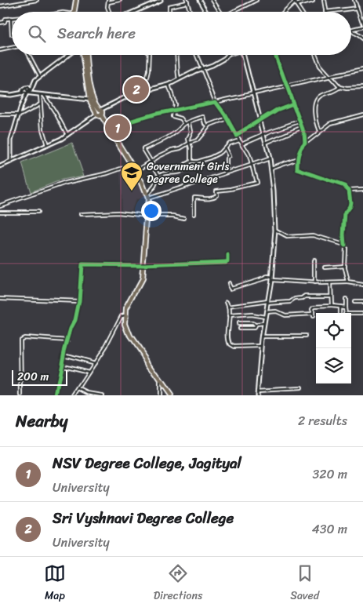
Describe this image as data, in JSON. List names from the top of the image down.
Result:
{
  "places": {
    "school or university": ["Government Girls Degree College"]
  },
  "scale_bar": "200 m",
  "page": {
    "search": "Search here",
    "pins": ["2", "1"],
    "scale": "200 m",
    "heading": ["Nearby", "2 results"],
    "list": [
      {
        "mark": "1",
        "name": "NSV Degree College, Jagityal",
        "note": "University",
        "value": "320 m"
      },
      {
        "mark": "2",
        "name": "Sri Vyshnavi Degree College",
        "note": "University",
        "value": "430 m"
      }
    ],
    "nav": ["Map", "Directions", "Saved"]
  }
}
